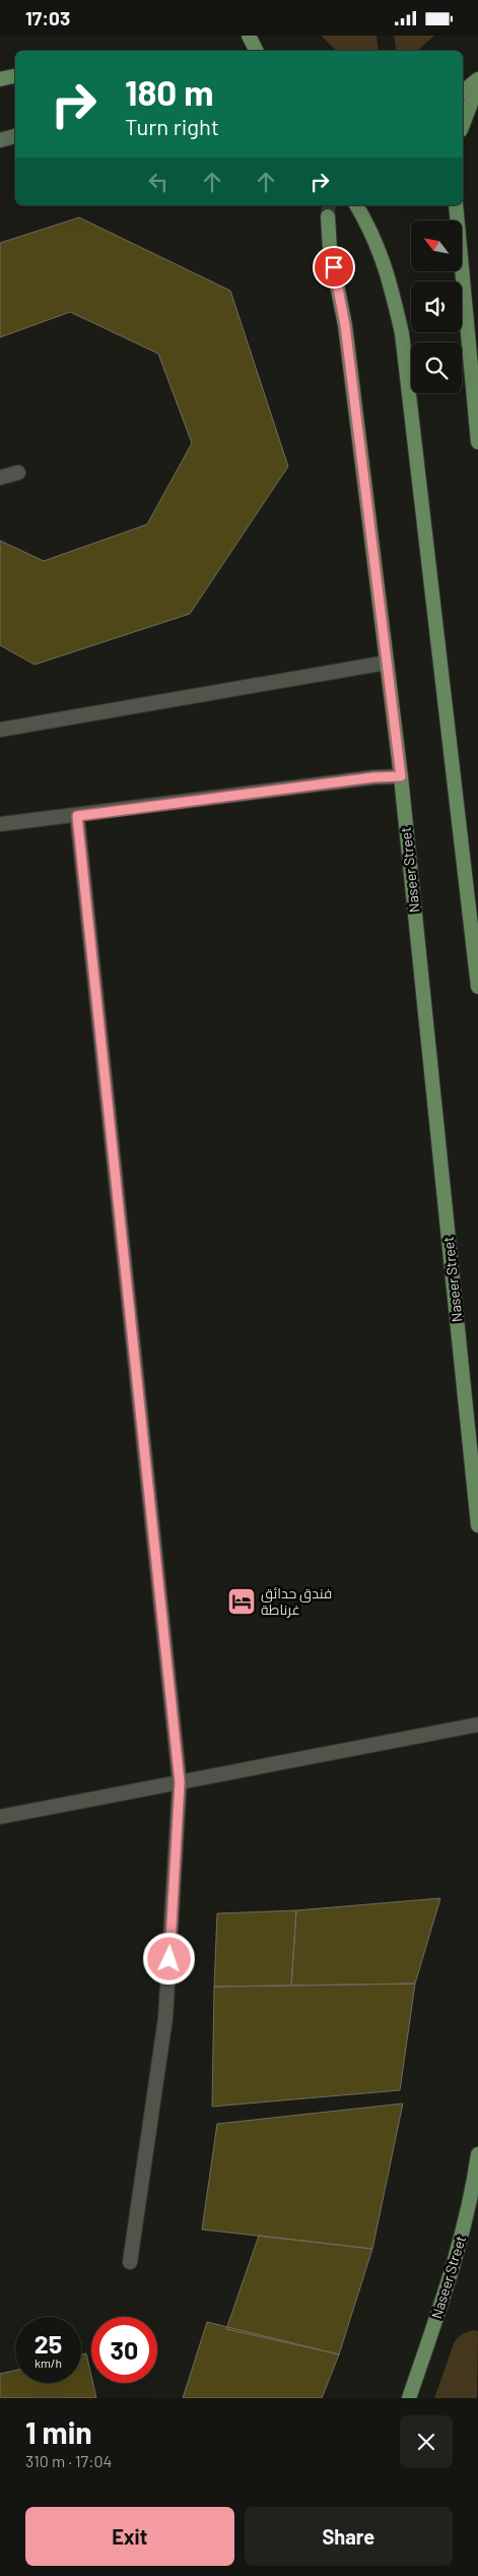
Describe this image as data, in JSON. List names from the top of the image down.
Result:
{
  "streets": {
    "main road": ["Naseer Street"]
  },
  "places": {
    "hotel": ["فندق حدائق غرناطة"]
  },
  "north": "top left",
  "page": {
    "status": "17:03",
    "turn": ["180 m", "Turn right"],
    "speed": "25 km/h",
    "limit": "30",
    "heading": ["1 min", "310 m · 17:04"],
    "buttons": ["Exit", "Share"]
  }
}
